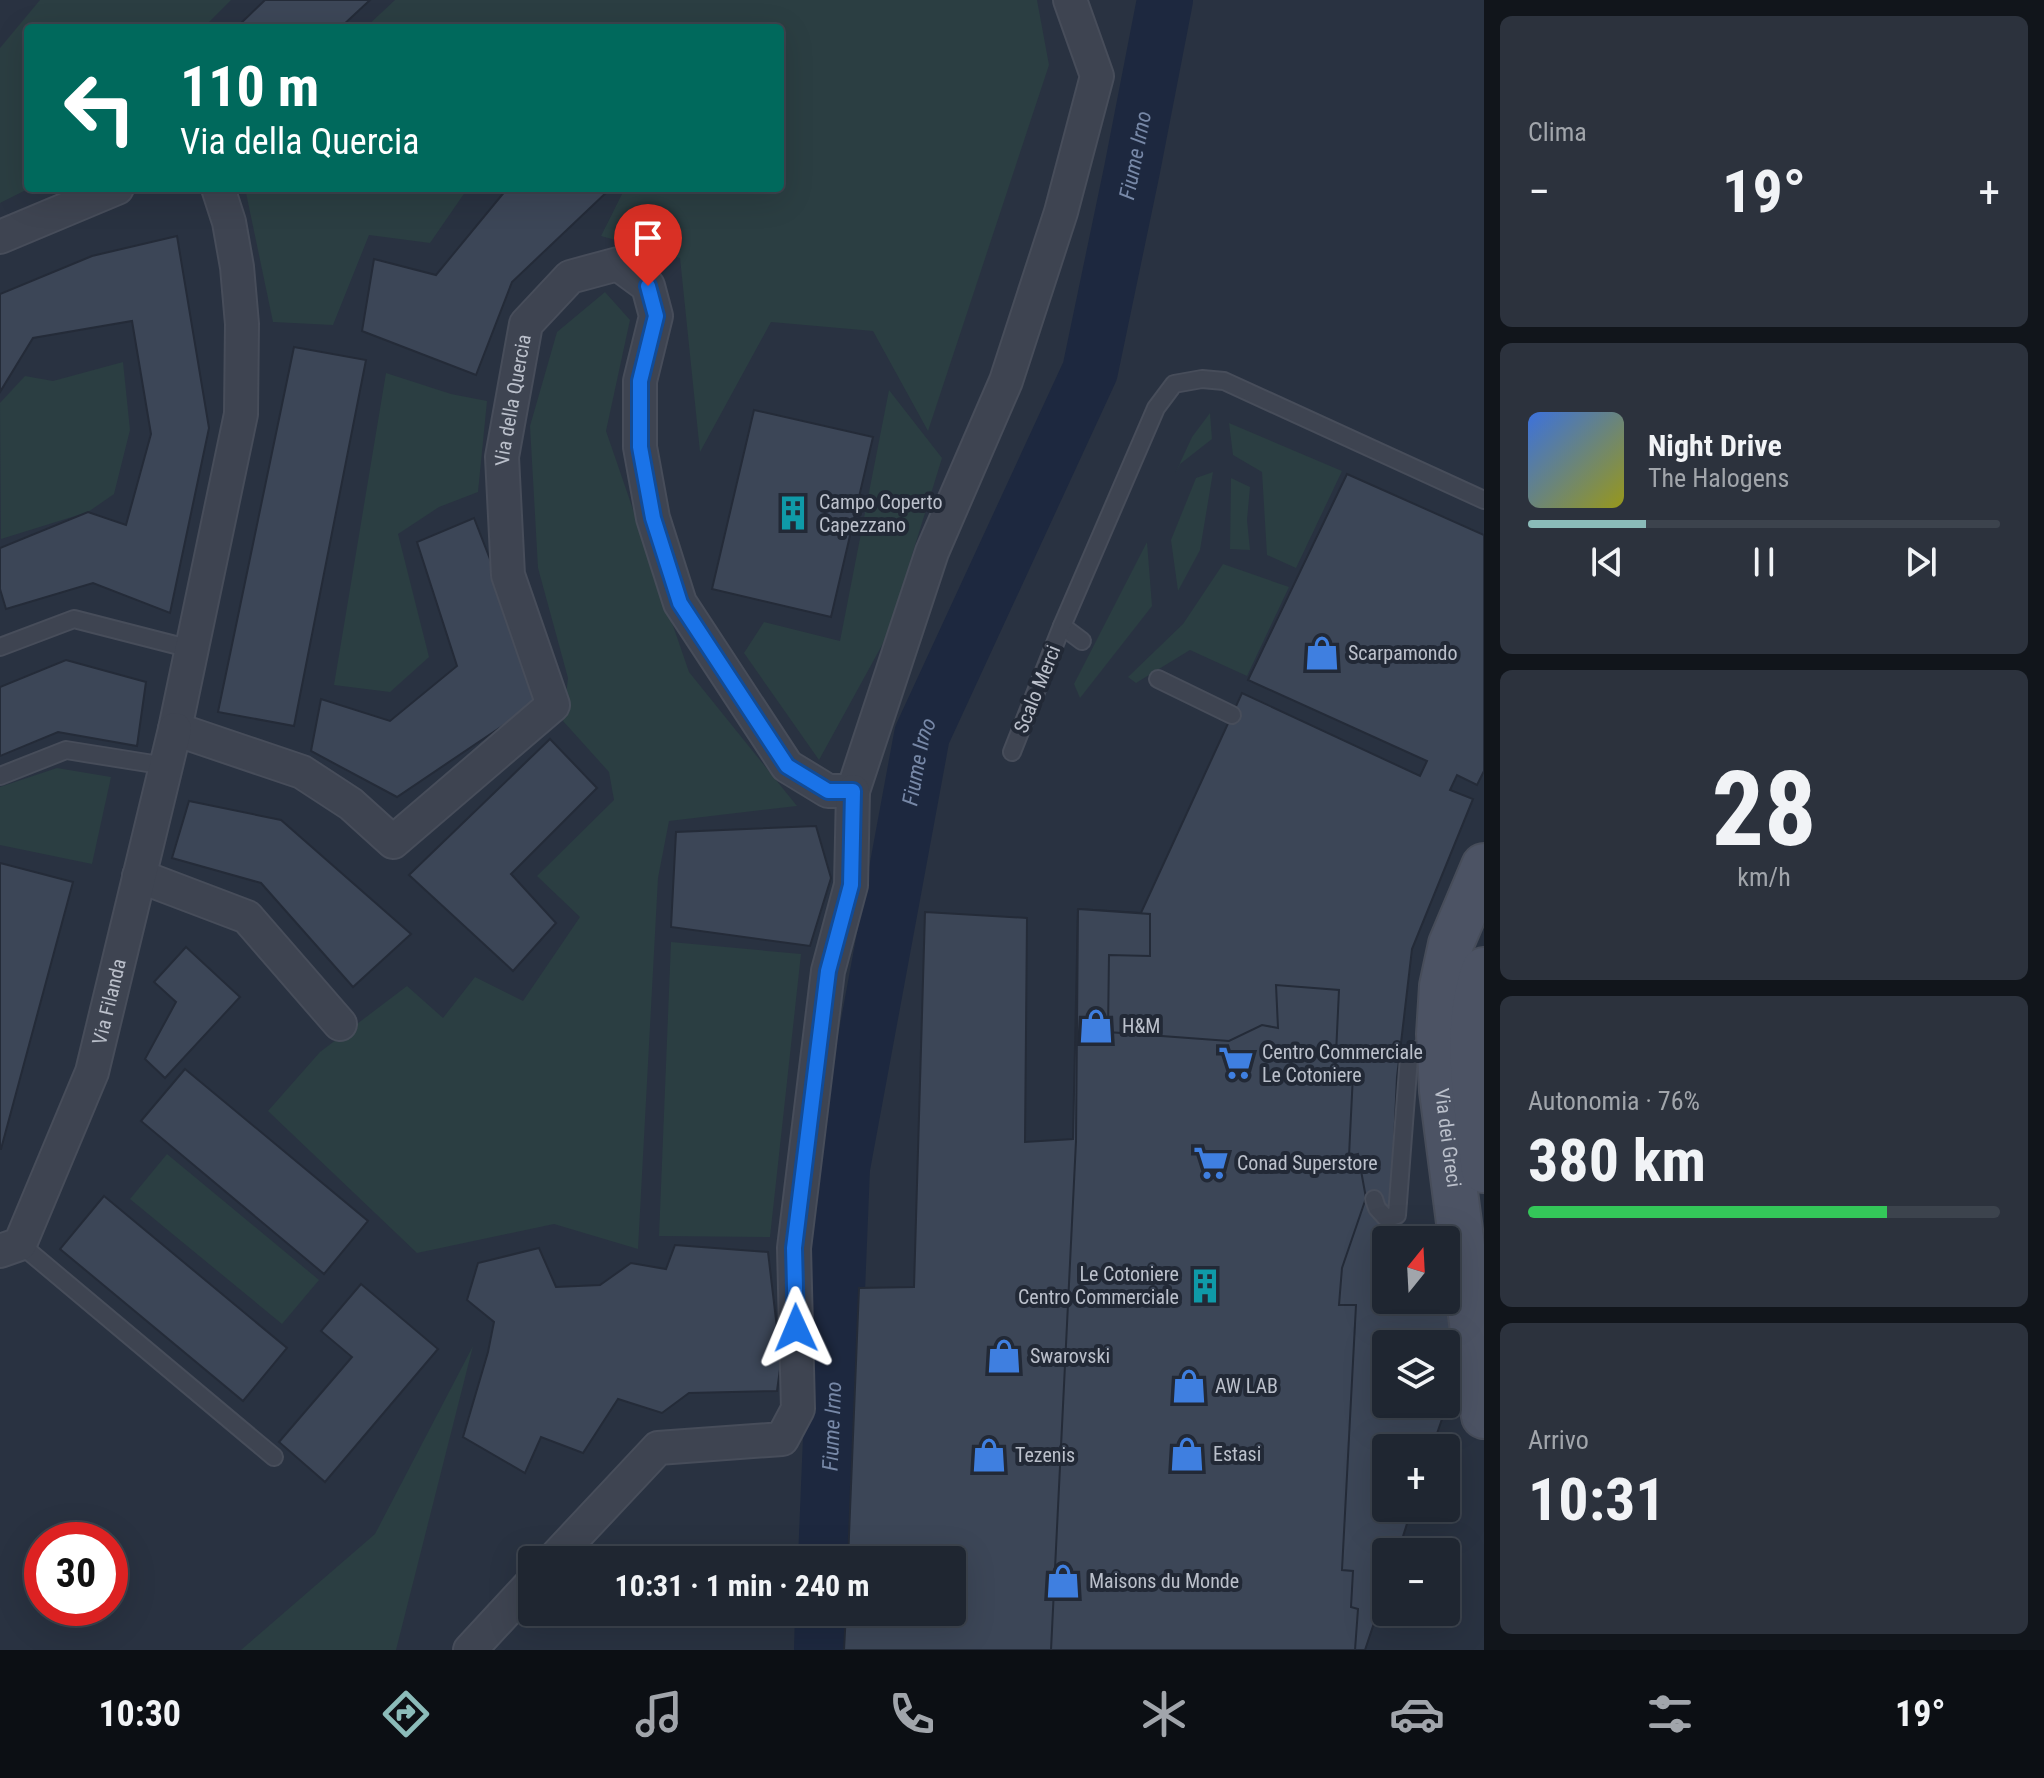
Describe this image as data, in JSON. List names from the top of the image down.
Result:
{
  "streets": {
    "main road": ["Via dei Greci"],
    "street": ["Via della Quercia", "Via Filanda"],
    "lane": ["Scalo Merci"]
  },
  "crossings": [
    ["Via della Quercia", "Via Filanda"]
  ],
  "water": ["Fiume Irno"],
  "places": {
    "building": ["Campo Coperto Capezzano", "Le Cotoniere Centro Commerciale"],
    "shop": [
      "Scarpamondo",
      "H&M",
      "Swarovski",
      "AW LAB",
      "Estasi",
      "Tezenis",
      "Maisons du Monde"
    ],
    "supermarket": ["Centro Commerciale Le Cotoniere", "Conad Superstore"]
  },
  "north": "top",
  "page": {
    "tile": [
      "Clima",
      ["28", "km/h"],
      ["Autonomia · 76%", "380 km"],
      ["Arrivo", "10:31"]
    ],
    "turn": ["110 m", "Via della Quercia"],
    "heat": ["−", "19°", "+"],
    "song": ["Night Drive", "The Halogens"],
    "map_buttons": ["+", "−"],
    "limit": "30",
    "trip": "10:31 · 1 min · 240 m",
    "tabs": ["10:30", "19°"]
  }
}
